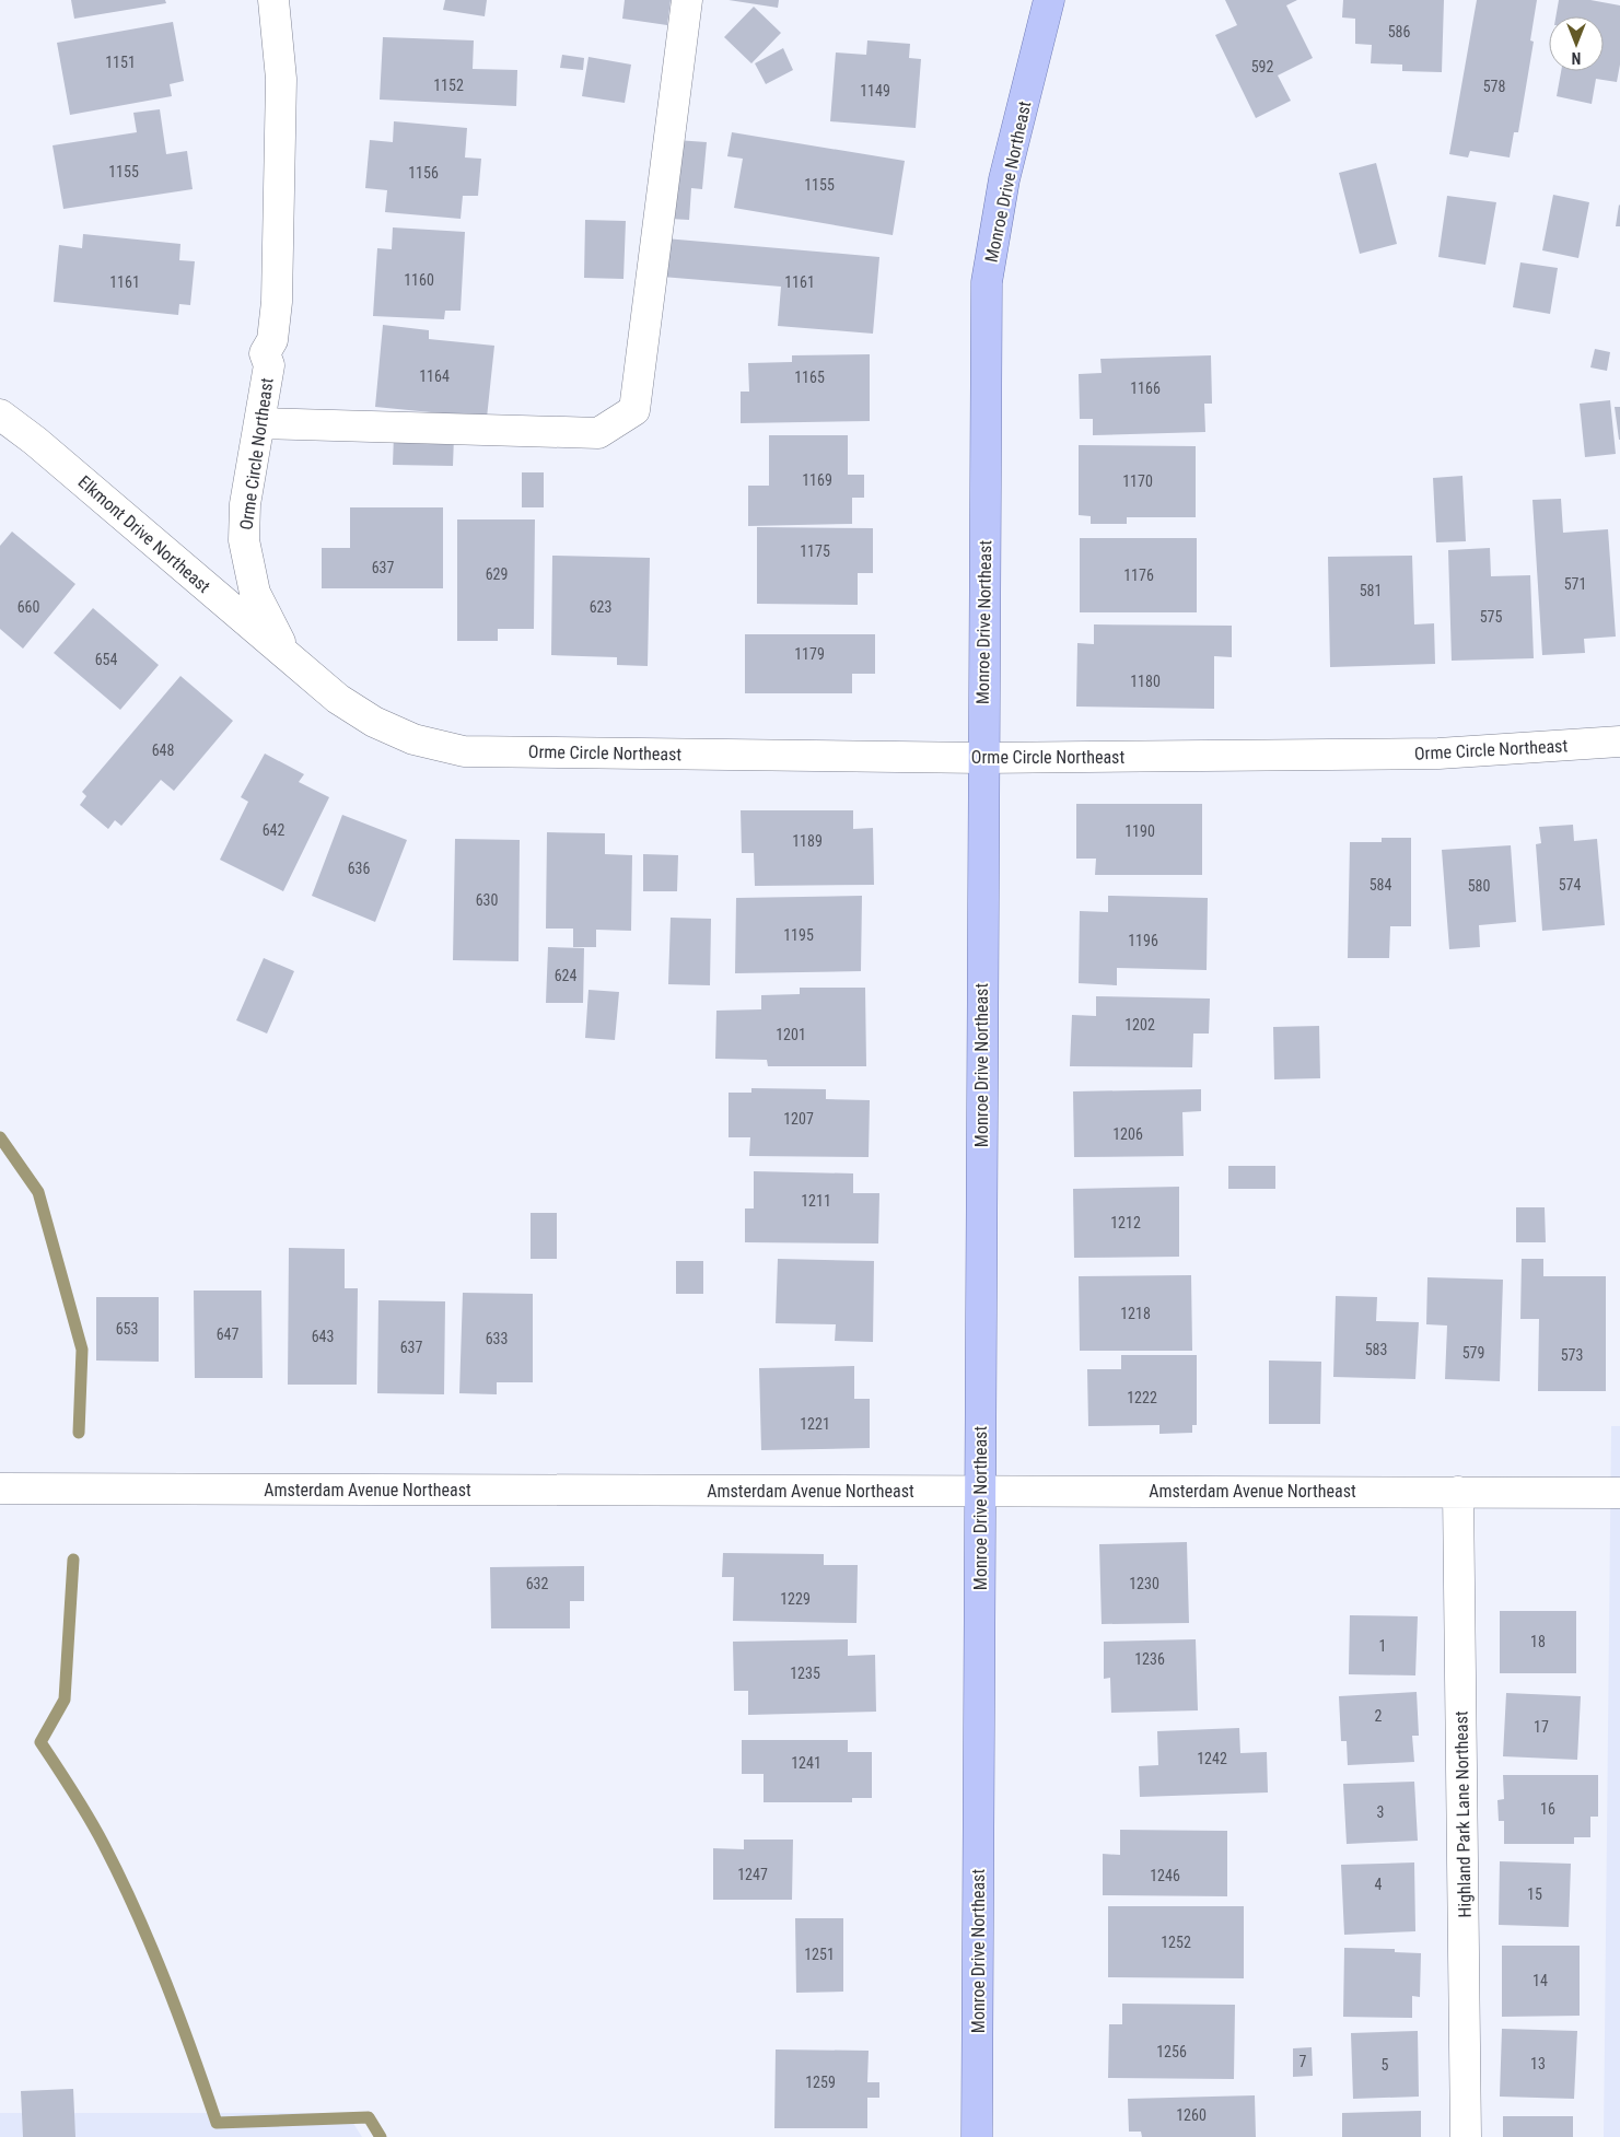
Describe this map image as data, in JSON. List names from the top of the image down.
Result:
{
  "streets": {
    "main road": ["Monroe Drive Northeast"],
    "street": [
      "Orme Circle Northeast",
      "Elkmont Drive Northeast",
      "Amsterdam Avenue Northeast",
      "Highland Park Lane Northeast"
    ]
  },
  "crossings": [
    ["Monroe Drive Northeast", "Orme Circle Northeast"],
    ["Monroe Drive Northeast", "Amsterdam Avenue Northeast"],
    ["Orme Circle Northeast", "Elkmont Drive Northeast"],
    ["Amsterdam Avenue Northeast", "Highland Park Lane Northeast"]
  ],
  "house_numbers": [
    "586",
    "1151",
    "592",
    "1152",
    "578",
    "1149",
    "1155",
    "1156",
    "1155",
    "1160",
    "1161",
    "1161",
    "1164",
    "1165",
    "1166",
    "1169",
    "1170",
    "1175",
    "637",
    "629",
    "1176",
    "571",
    "581",
    "660",
    "623",
    "575",
    "1179",
    "654",
    "1180",
    "648",
    "642",
    "1190",
    "1189",
    "636",
    "584",
    "574",
    "580",
    "630",
    "1195",
    "1196",
    "624",
    "1202",
    "1201",
    "1207",
    "1206",
    "1211",
    "1212",
    "1218",
    "653",
    "647",
    "643",
    "633",
    "637",
    "583",
    "579",
    "573",
    "1222",
    "1221",
    "632",
    "1230",
    "1229",
    "18",
    "1",
    "1236",
    "1235",
    "2",
    "17",
    "1242",
    "1241",
    "16",
    "3",
    "1247",
    "1246",
    "4",
    "15",
    "1252",
    "1251",
    "14",
    "1256",
    "7",
    "13",
    "5",
    "1259",
    "1260"
  ],
  "north": "bottom"
}
